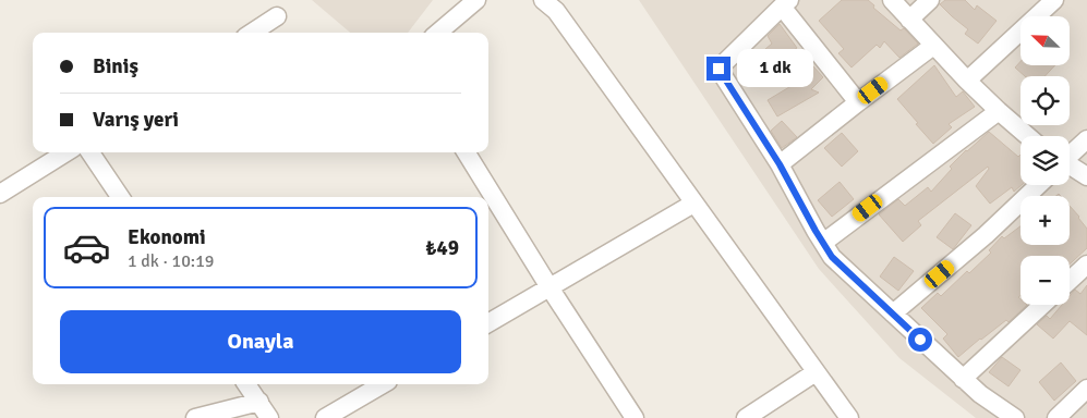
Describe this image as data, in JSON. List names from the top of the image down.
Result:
{
  "north": "top left",
  "page": {
    "map_buttons": ["+", "−"],
    "banner": ["Biniş", "Varış yeri"],
    "bubble": "1 dk",
    "list": [
      {
        "name": "Ekonomi",
        "note": "1 dk · 10:19",
        "value": "₺49"
      }
    ],
    "buttons": "Onayla"
  }
}
